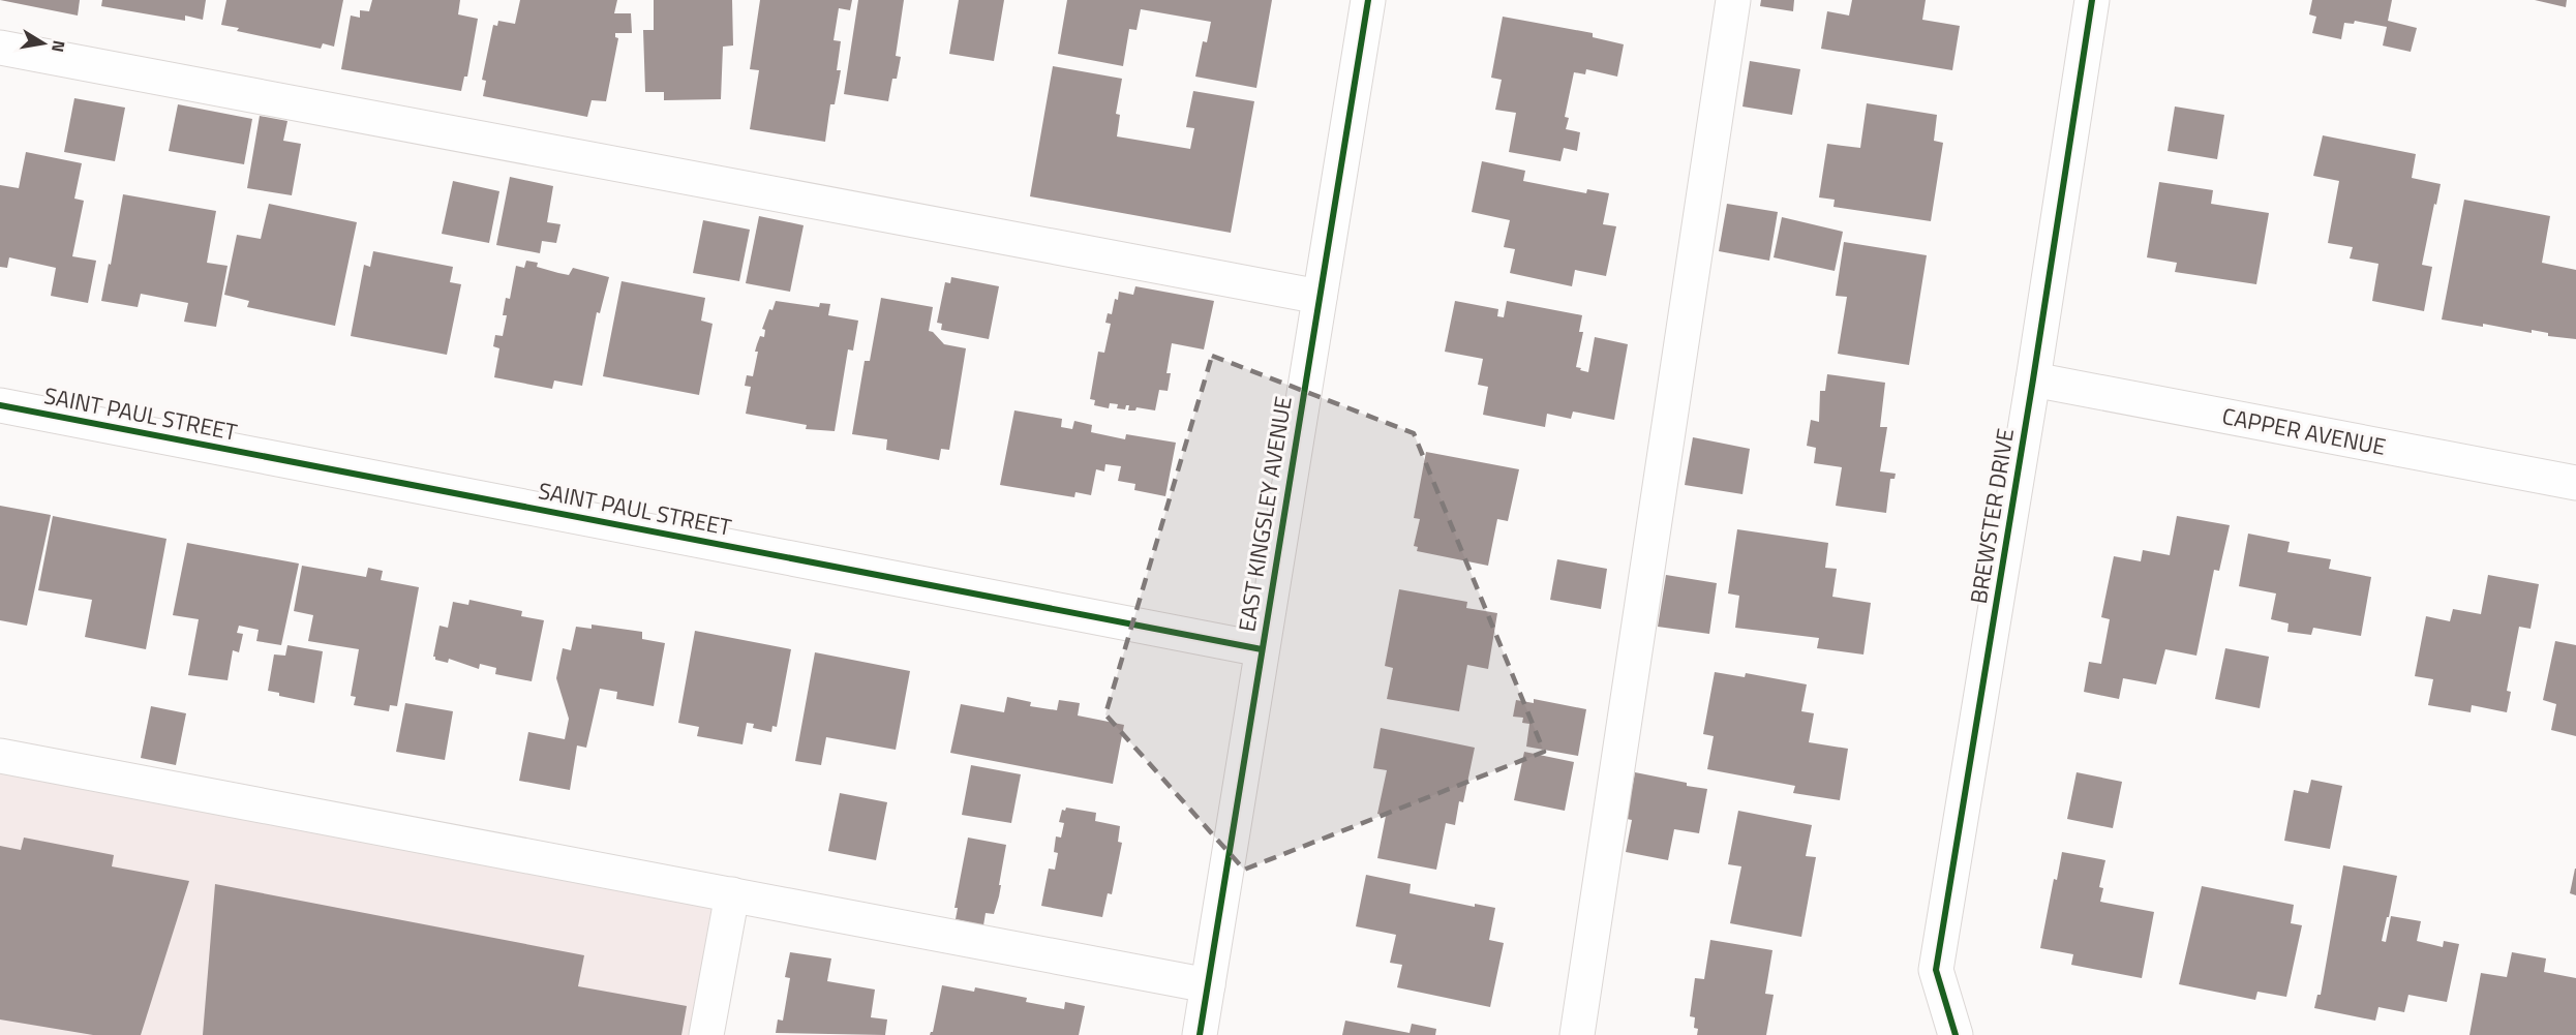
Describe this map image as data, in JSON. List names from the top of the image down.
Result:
{
  "streets": {
    "street": [
      "SAINT PAUL STREET",
      "CAPPER AVENUE",
      "EAST KINGSLEY AVENUE",
      "BREWSTER DRIVE"
    ]
  },
  "crossings": [
    ["SAINT PAUL STREET", "EAST KINGSLEY AVENUE"],
    ["CAPPER AVENUE", "BREWSTER DRIVE"]
  ],
  "north": "right"
}
